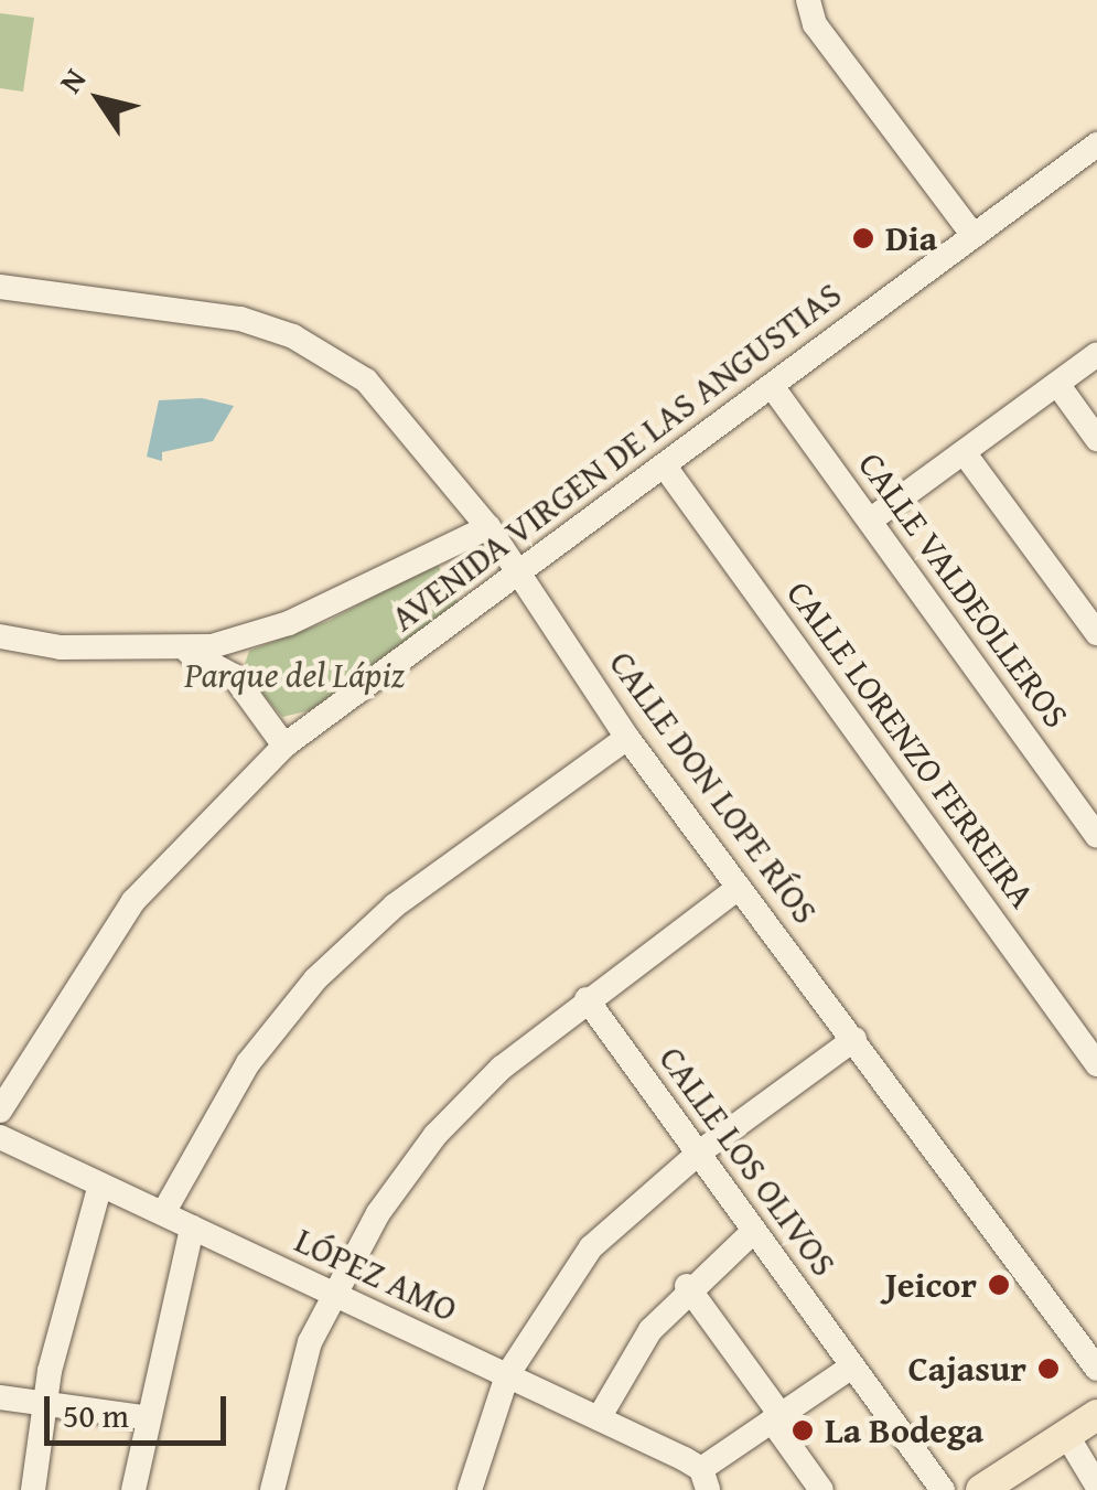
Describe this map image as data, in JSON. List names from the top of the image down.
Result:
{
  "streets": {
    "street": [
      "AVENIDA VIRGEN DE LAS ANGUSTIAS",
      "CALLE VALDEOLLEROS",
      "CALLE LORENZO FERREIRA",
      "CALLE DON LOPE RÍOS",
      "CALLE LOS OLIVOS",
      "LÓPEZ AMO"
    ]
  },
  "crossings": [
    ["AVENIDA VIRGEN DE LAS ANGUSTIAS", "CALLE VALDEOLLEROS"],
    ["AVENIDA VIRGEN DE LAS ANGUSTIAS", "CALLE LORENZO FERREIRA"],
    ["AVENIDA VIRGEN DE LAS ANGUSTIAS", "CALLE DON LOPE RÍOS"]
  ],
  "parks": ["Parque del Lápiz"],
  "places": [
    "Dia",
    "Jeicor",
    "Cajasur",
    "La Bodega"
  ],
  "scale_bar": "50 m",
  "north": "top left"
}
